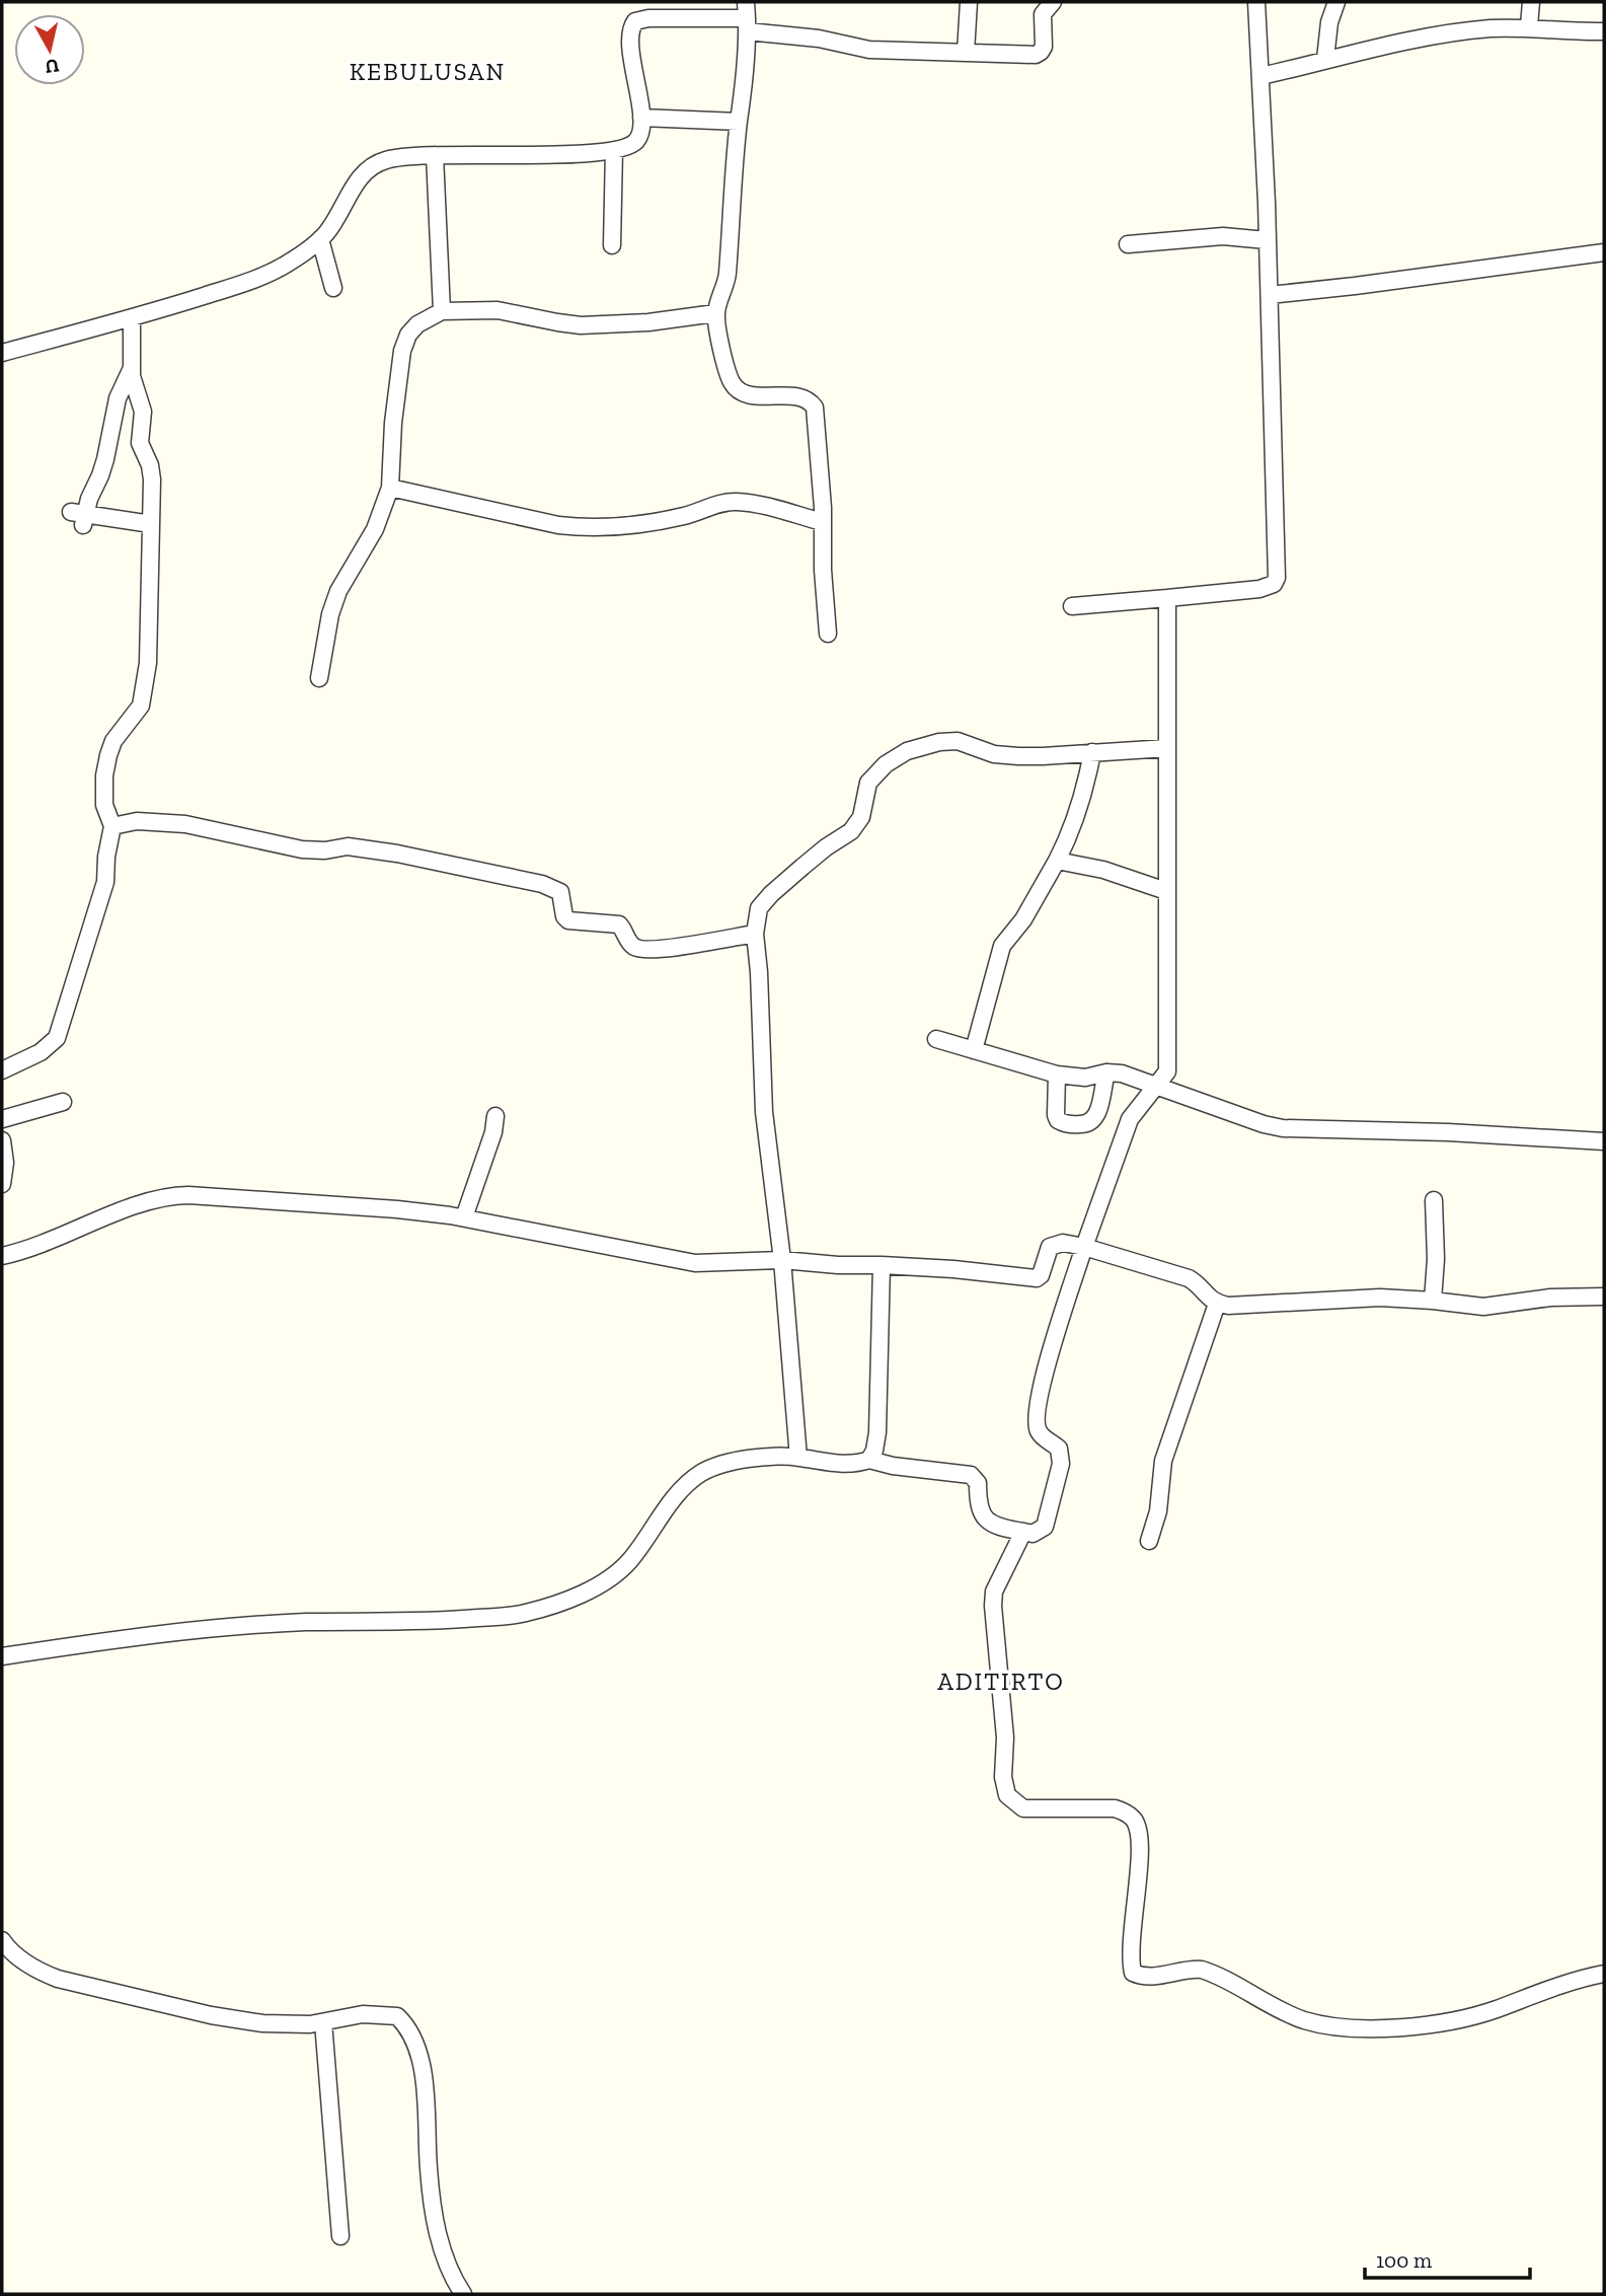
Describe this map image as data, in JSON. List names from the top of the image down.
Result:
{
  "districts": ["KEBULUSAN", "ADITIRTO"],
  "scale_bar": "100 m",
  "north": "bottom"
}
